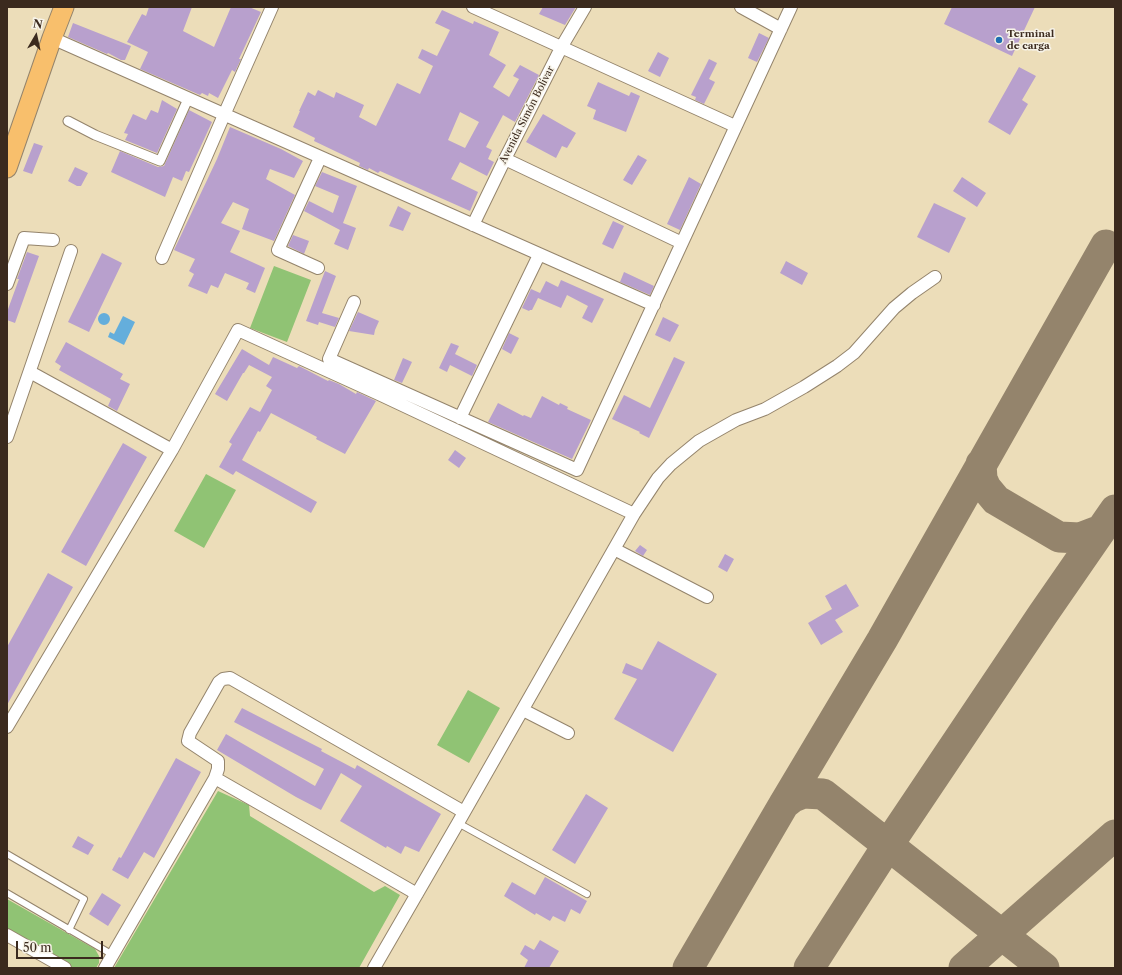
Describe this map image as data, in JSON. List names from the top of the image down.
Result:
{
  "streets": {
    "street": ["Avenida Simón Bolívar"]
  },
  "places": ["Terminal de carga"],
  "scale_bar": "50 m",
  "north": "top"
}
